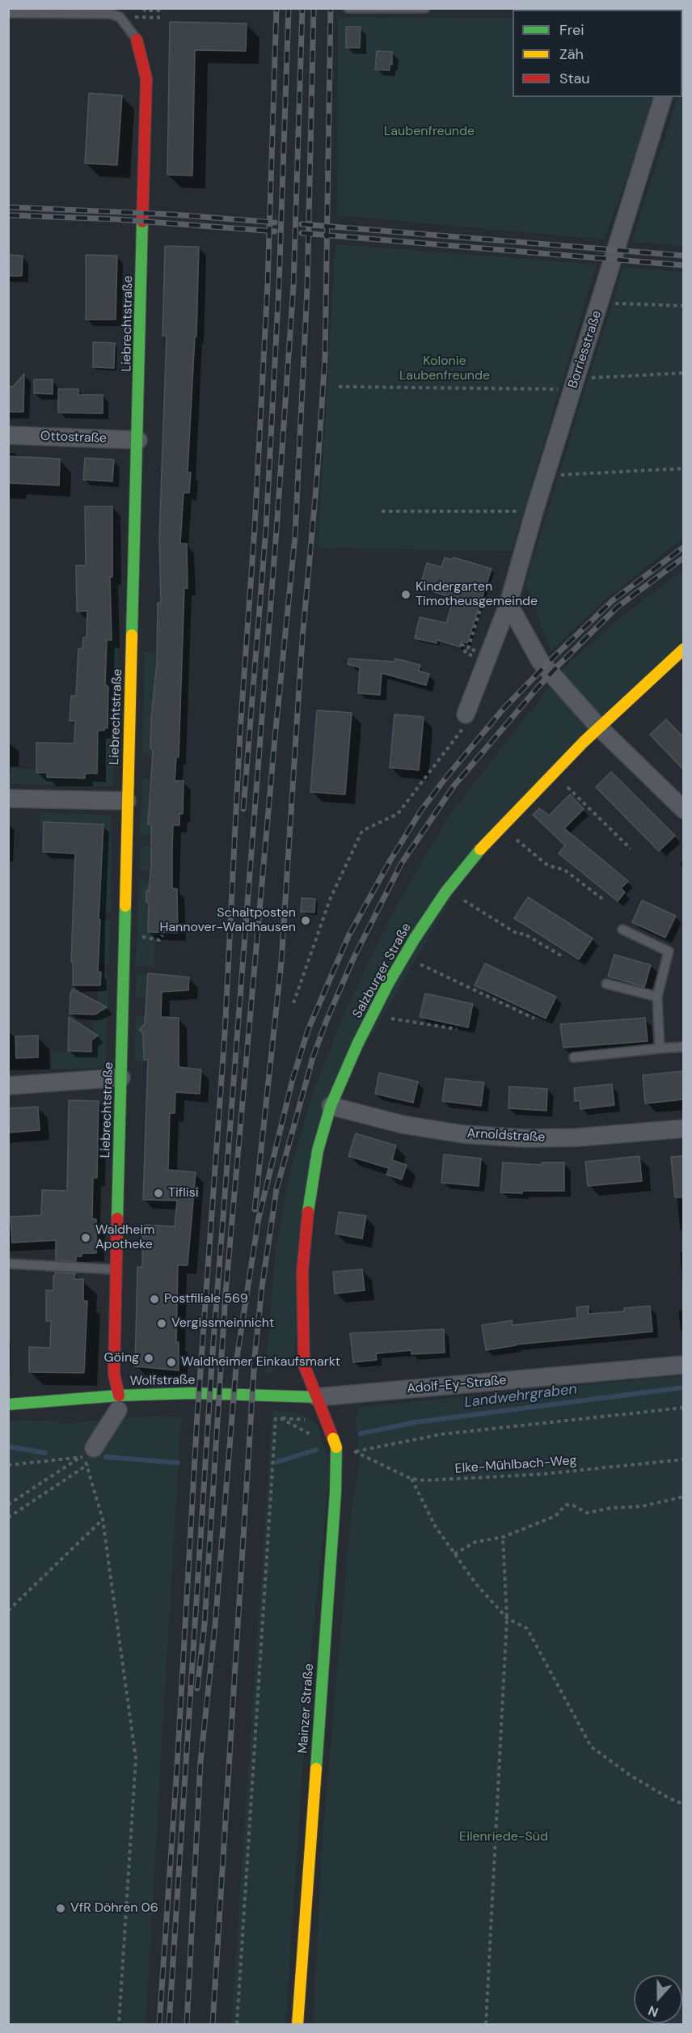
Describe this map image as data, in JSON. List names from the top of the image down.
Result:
{
  "streets": {
    "street": [
      "Liebrechtstraße",
      "Borriesstraße",
      "Ottostraße",
      "Salzburger Straße",
      "Arnoldstraße",
      "Wolfstraße",
      "Adolf-Ey-Straße",
      "Mainzer Straße"
    ],
    "path": ["Elke-Mühlbach-Weg"]
  },
  "crossings": [
    ["Liebrechtstraße", "Ottostraße"],
    ["Liebrechtstraße", "Wolfstraße"],
    ["Salzburger Straße", "Arnoldstraße"],
    ["Salzburger Straße", "Wolfstraße"],
    ["Salzburger Straße", "Adolf-Ey-Straße"],
    ["Salzburger Straße", "Mainzer Straße"],
    ["Wolfstraße", "Adolf-Ey-Straße"],
    ["Wolfstraße", "Mainzer Straße"],
    ["Adolf-Ey-Straße", "Mainzer Straße"]
  ],
  "water": ["Landwehrgraben"],
  "parks": ["Laubenfreunde", "Kolonie Laubenfreunde", "Eilenriede-Süd"],
  "places": [
    "Kindergarten Timotheusgemeinde",
    "Schaltposten Hannover-Waldhausen",
    "Tiflisi",
    "Waldheim Apotheke",
    "Postfiliale 569",
    "Vergissmeinnicht",
    "Göing",
    "Waldheimer Einkaufsmarkt",
    "VfR Döhren 06"
  ],
  "legend": ["Frei", "Zäh", "Stau"],
  "north": "bottom"
}
